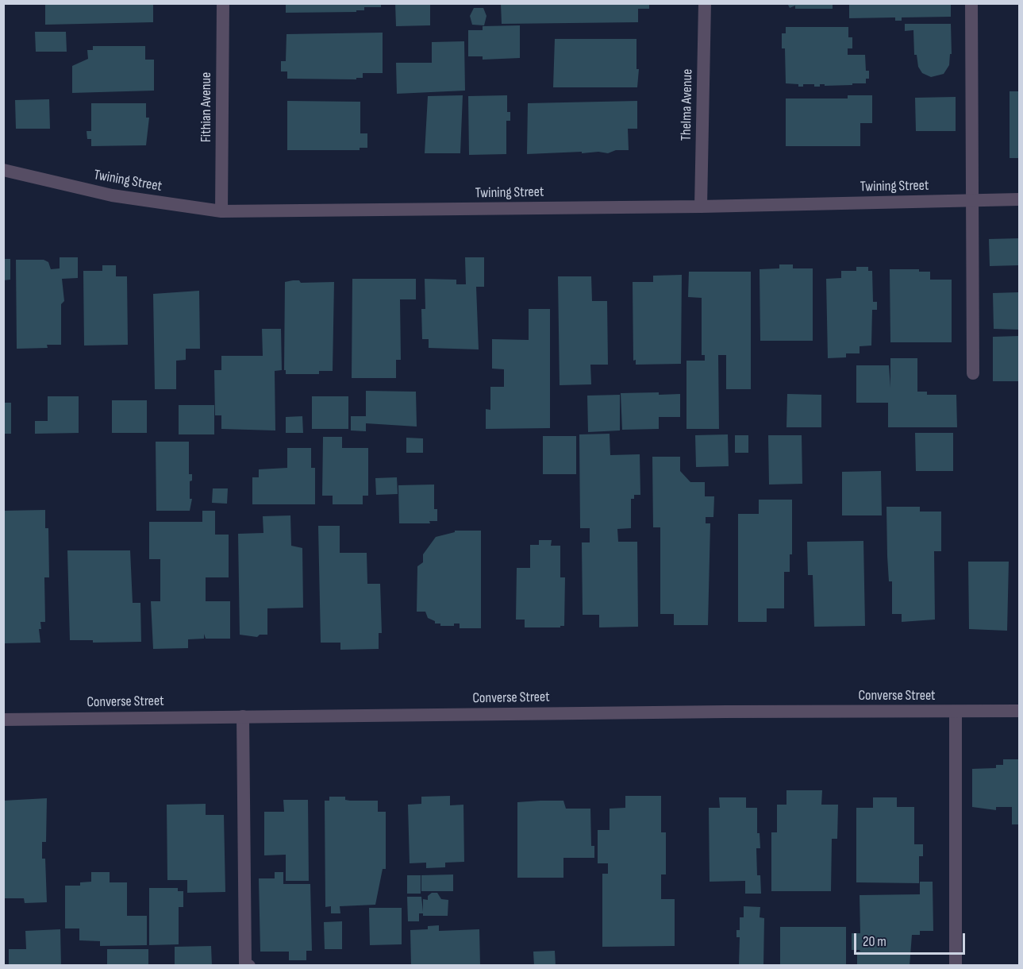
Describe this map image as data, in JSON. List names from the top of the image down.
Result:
{
  "streets": {
    "street": [
      "Thelma Avenue",
      "Fithian Avenue",
      "Twining Street",
      "Converse Street"
    ]
  },
  "crossings": [
    ["Thelma Avenue", "Twining Street"],
    ["Fithian Avenue", "Twining Street"]
  ],
  "scale_bar": "20 m"
}
